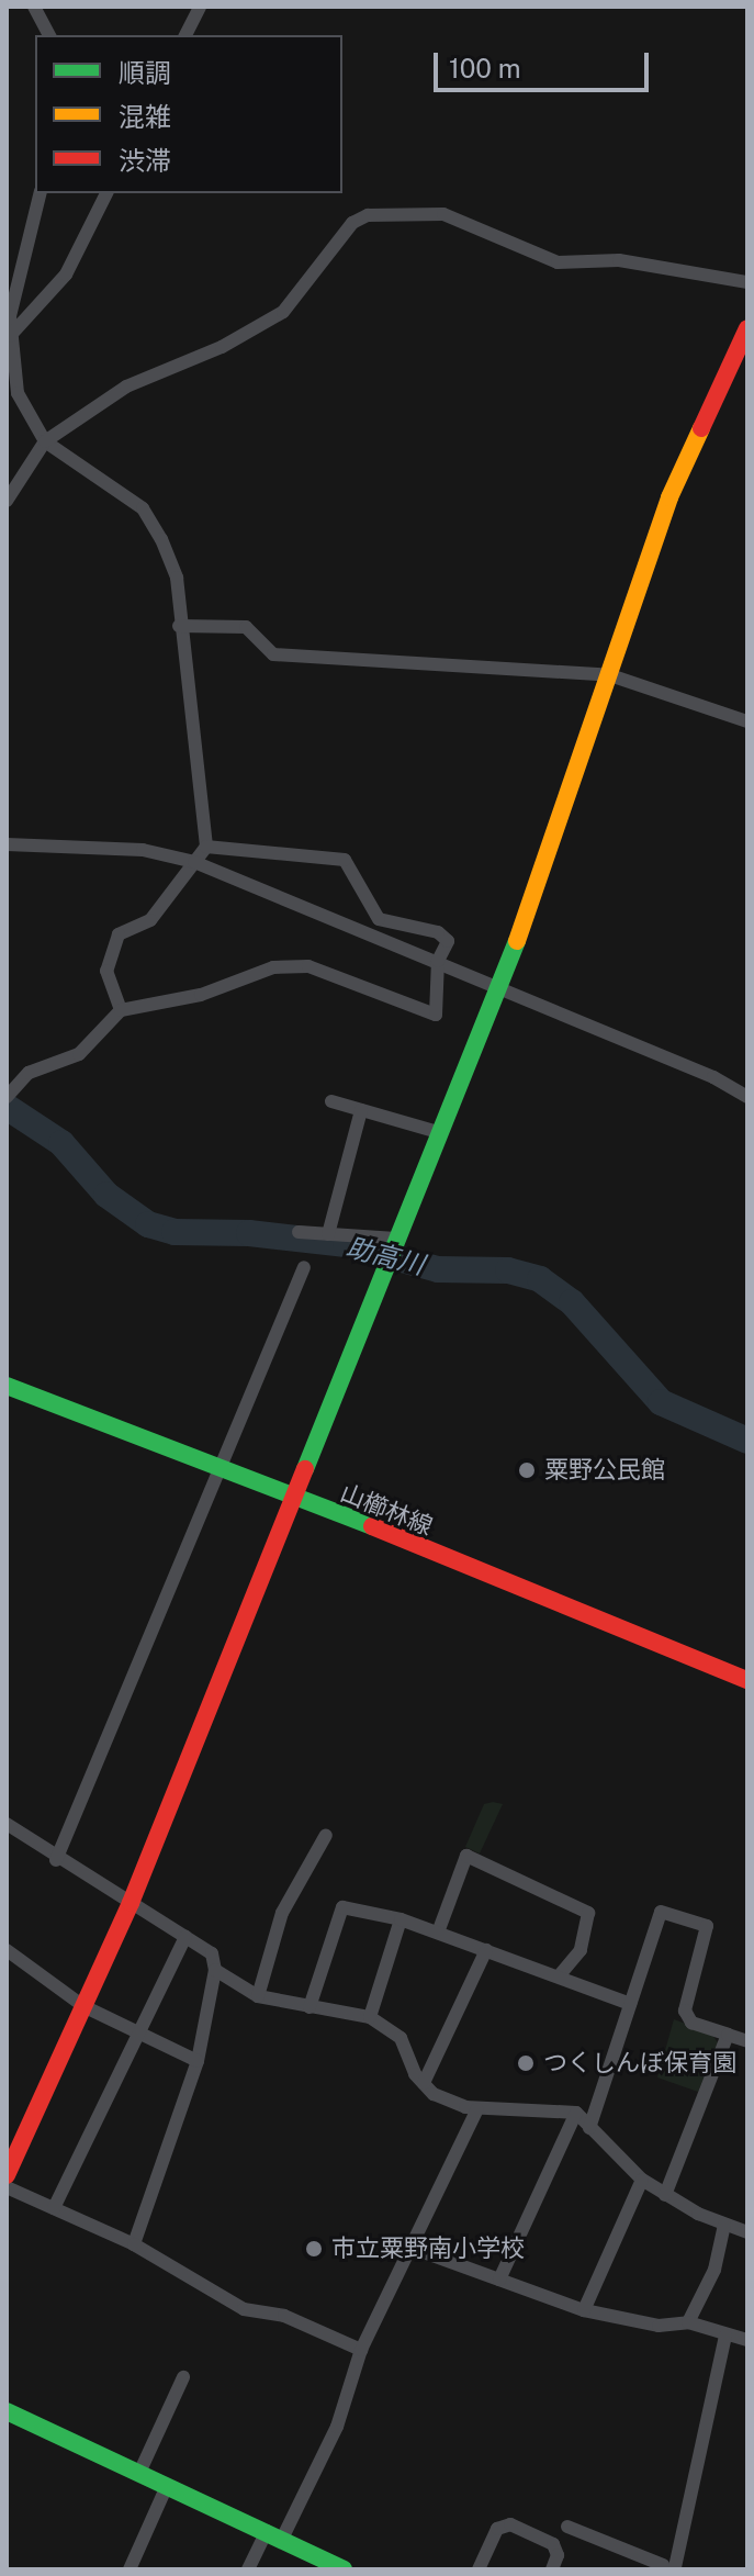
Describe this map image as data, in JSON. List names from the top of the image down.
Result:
{
  "streets": {
    "street": ["山櫛林線"]
  },
  "water": ["助高川"],
  "places": ["粟野公民館", "つくしんぼ保育園", "市立粟野南小学校"],
  "legend": ["順調", "混雑", "渋滞"],
  "scale_bar": "100 m"
}
